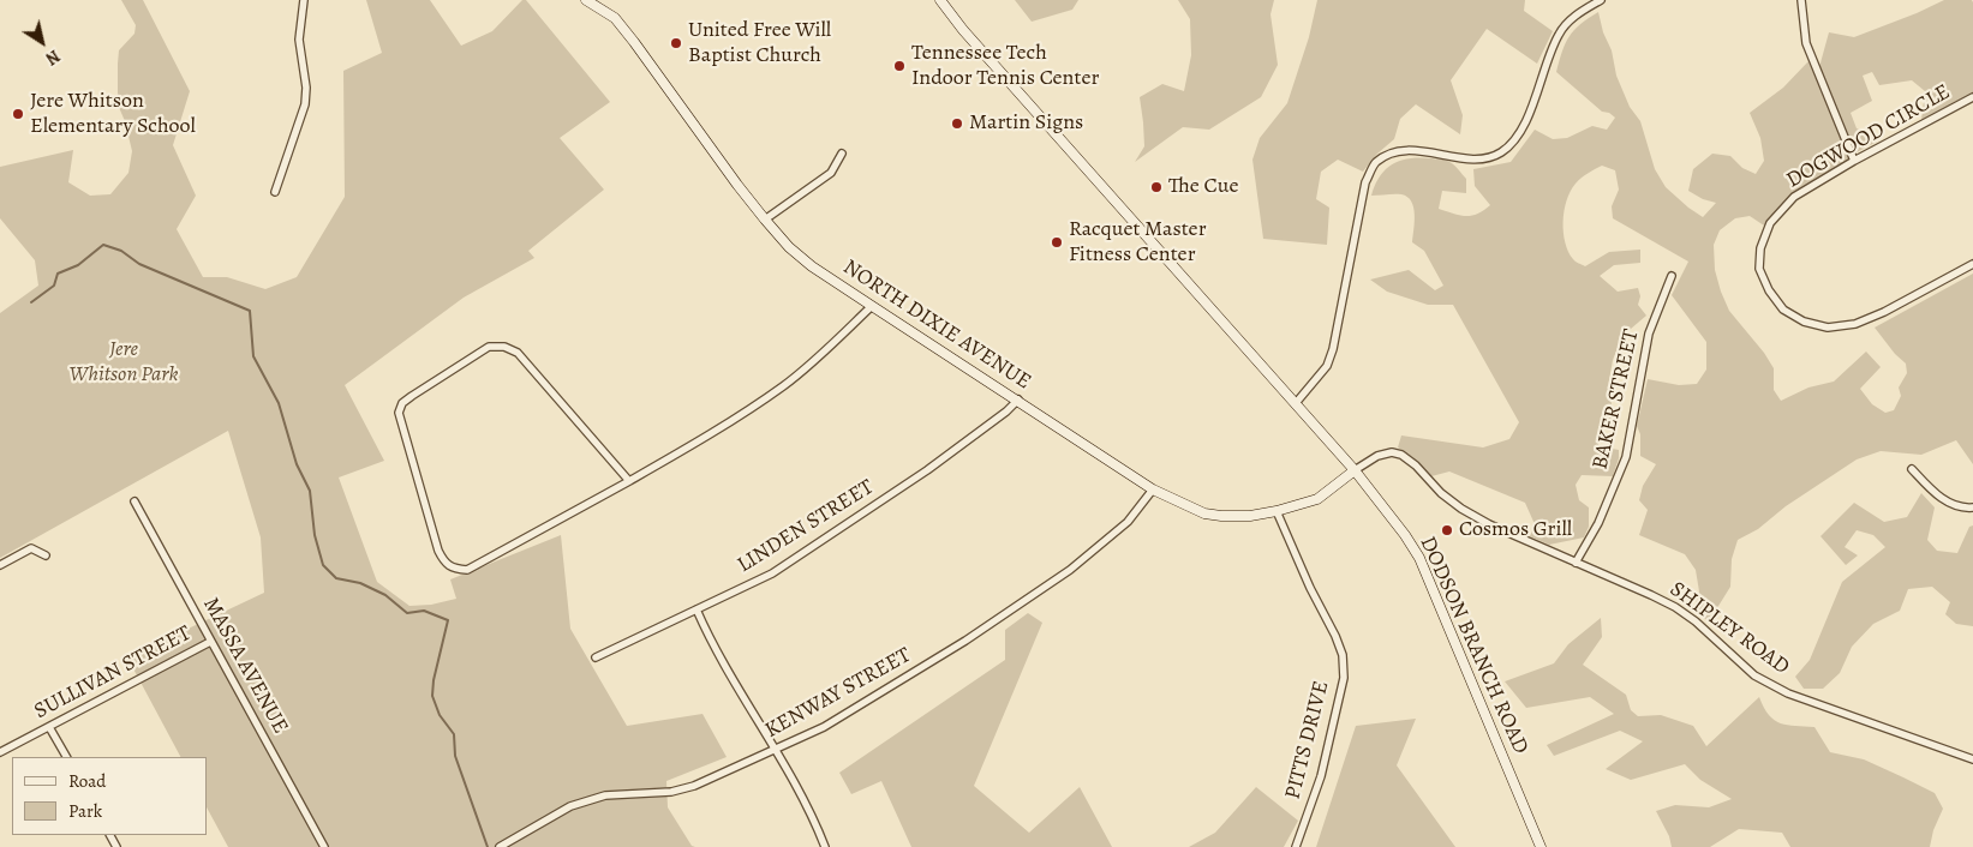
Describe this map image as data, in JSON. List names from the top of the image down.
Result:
{
  "streets": {
    "main road": ["NORTH DIXIE AVENUE", "DODSON BRANCH ROAD"],
    "street": [
      "DOGWOOD CIRCLE",
      "BAKER STREET",
      "LINDEN STREET",
      "SHIPLEY ROAD",
      "MASSA AVENUE",
      "SULLIVAN STREET",
      "KENWAY STREET",
      "PITTS DRIVE"
    ]
  },
  "crossings": [
    ["NORTH DIXIE AVENUE", "LINDEN STREET"],
    ["NORTH DIXIE AVENUE", "SHIPLEY ROAD"],
    ["NORTH DIXIE AVENUE", "DODSON BRANCH ROAD"],
    ["NORTH DIXIE AVENUE", "KENWAY STREET"],
    ["NORTH DIXIE AVENUE", "PITTS DRIVE"],
    ["BAKER STREET", "SHIPLEY ROAD"],
    ["SHIPLEY ROAD", "DODSON BRANCH ROAD"],
    ["MASSA AVENUE", "SULLIVAN STREET"]
  ],
  "parks": ["Jere Whitson Park"],
  "places": [
    "United Free Will Baptist Church",
    "Tennessee Tech Indoor Tennis Center",
    "Jere Whitson Elementary School",
    "Martin Signs",
    "The Cue",
    "Racquet Master Fitness Center",
    "Cosmos Grill"
  ],
  "legend": ["Road", "Park"],
  "north": "bottom right"
}
